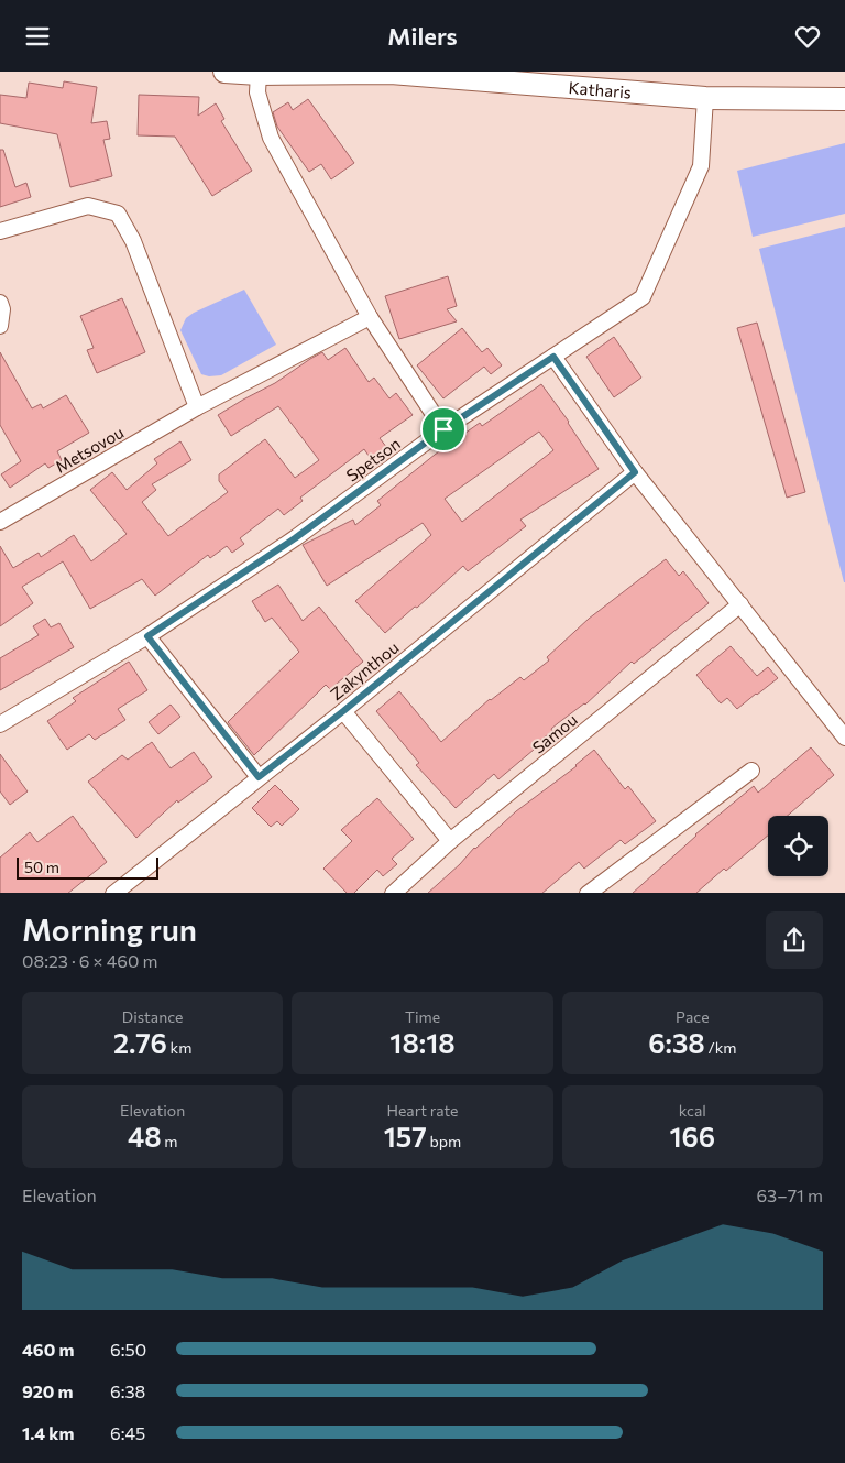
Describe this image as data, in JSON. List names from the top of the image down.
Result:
{
  "streets": {
    "street": [
      "Katharis",
      "Metsovou",
      "Spetson",
      "Zakynthou",
      "Samou"
    ]
  },
  "crossings": [
    ["Katharis", "Spetson"]
  ],
  "scale_bar": "50 m",
  "page": {
    "header": "Milers",
    "scale": "50 m",
    "heading": ["Morning run", "08:23 · 6 × 460 m"],
    "stats": [
      ["Distance", "2.76 km"],
      ["Time", "18:18"],
      ["Pace", "6:38 /km"],
      ["Elevation", "48 m"],
      ["Heart rate", "157 bpm"],
      ["kcal", "166"]
    ],
    "chart": ["Elevation", "63–71 m"],
    "list": [
      {
        "name": "460 m",
        "note": "6:50"
      },
      {
        "name": "920 m",
        "note": "6:38"
      },
      {
        "name": "1.4 km",
        "note": "6:45"
      }
    ]
  }
}
